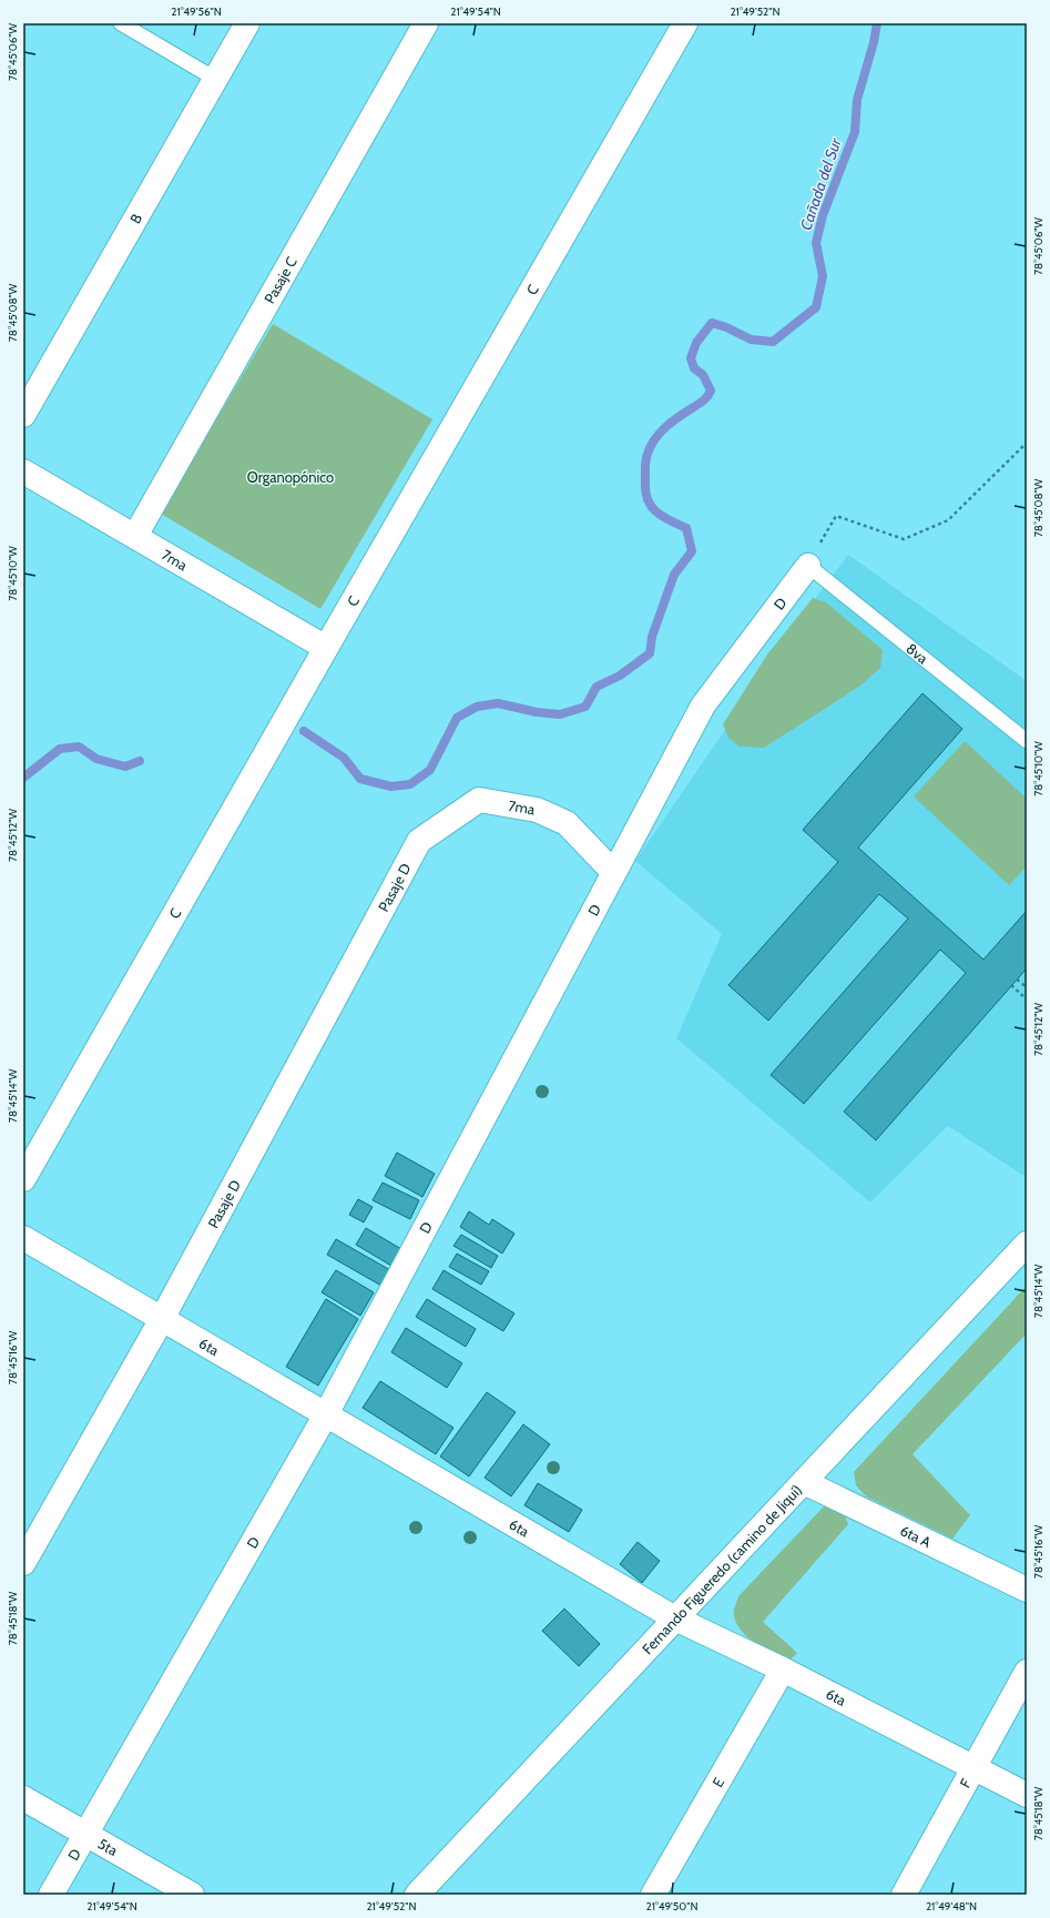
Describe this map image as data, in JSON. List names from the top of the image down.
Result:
{
  "streets": {
    "street": [
      "B",
      "Pasaje C",
      "C",
      "7ma",
      "D",
      "Pasaje D",
      "6ta",
      "6ta A",
      "Fernando Figueredo (camino de Jiquí)",
      "E",
      "F",
      "5ta"
    ],
    "lane": ["8va"]
  },
  "crossings": [
    ["Pasaje C", "7ma"],
    ["C", "7ma"],
    ["7ma", "D"],
    ["7ma", "Pasaje D"],
    ["D", "8va"],
    ["D", "6ta"],
    ["D", "5ta"],
    ["Pasaje D", "6ta"],
    ["6ta", "Fernando Figueredo (camino de Jiquí)"],
    ["6ta", "E"],
    ["6ta", "F"],
    ["6ta A", "Fernando Figueredo (camino de Jiquí)"]
  ],
  "water": ["Cañada del Sur"],
  "parks": ["Organopónico"],
  "coordinates": [
    "21°49'56\"N",
    "21°49'54\"N",
    "21°49'52\"N",
    "78°45'06\"W",
    "78°45'08\"W",
    "78°45'10\"W",
    "78°45'12\"W",
    "78°45'14\"W",
    "78°45'16\"W",
    "78°45'18\"W",
    "21°49'50\"N",
    "21°49'48\"N"
  ]
}
